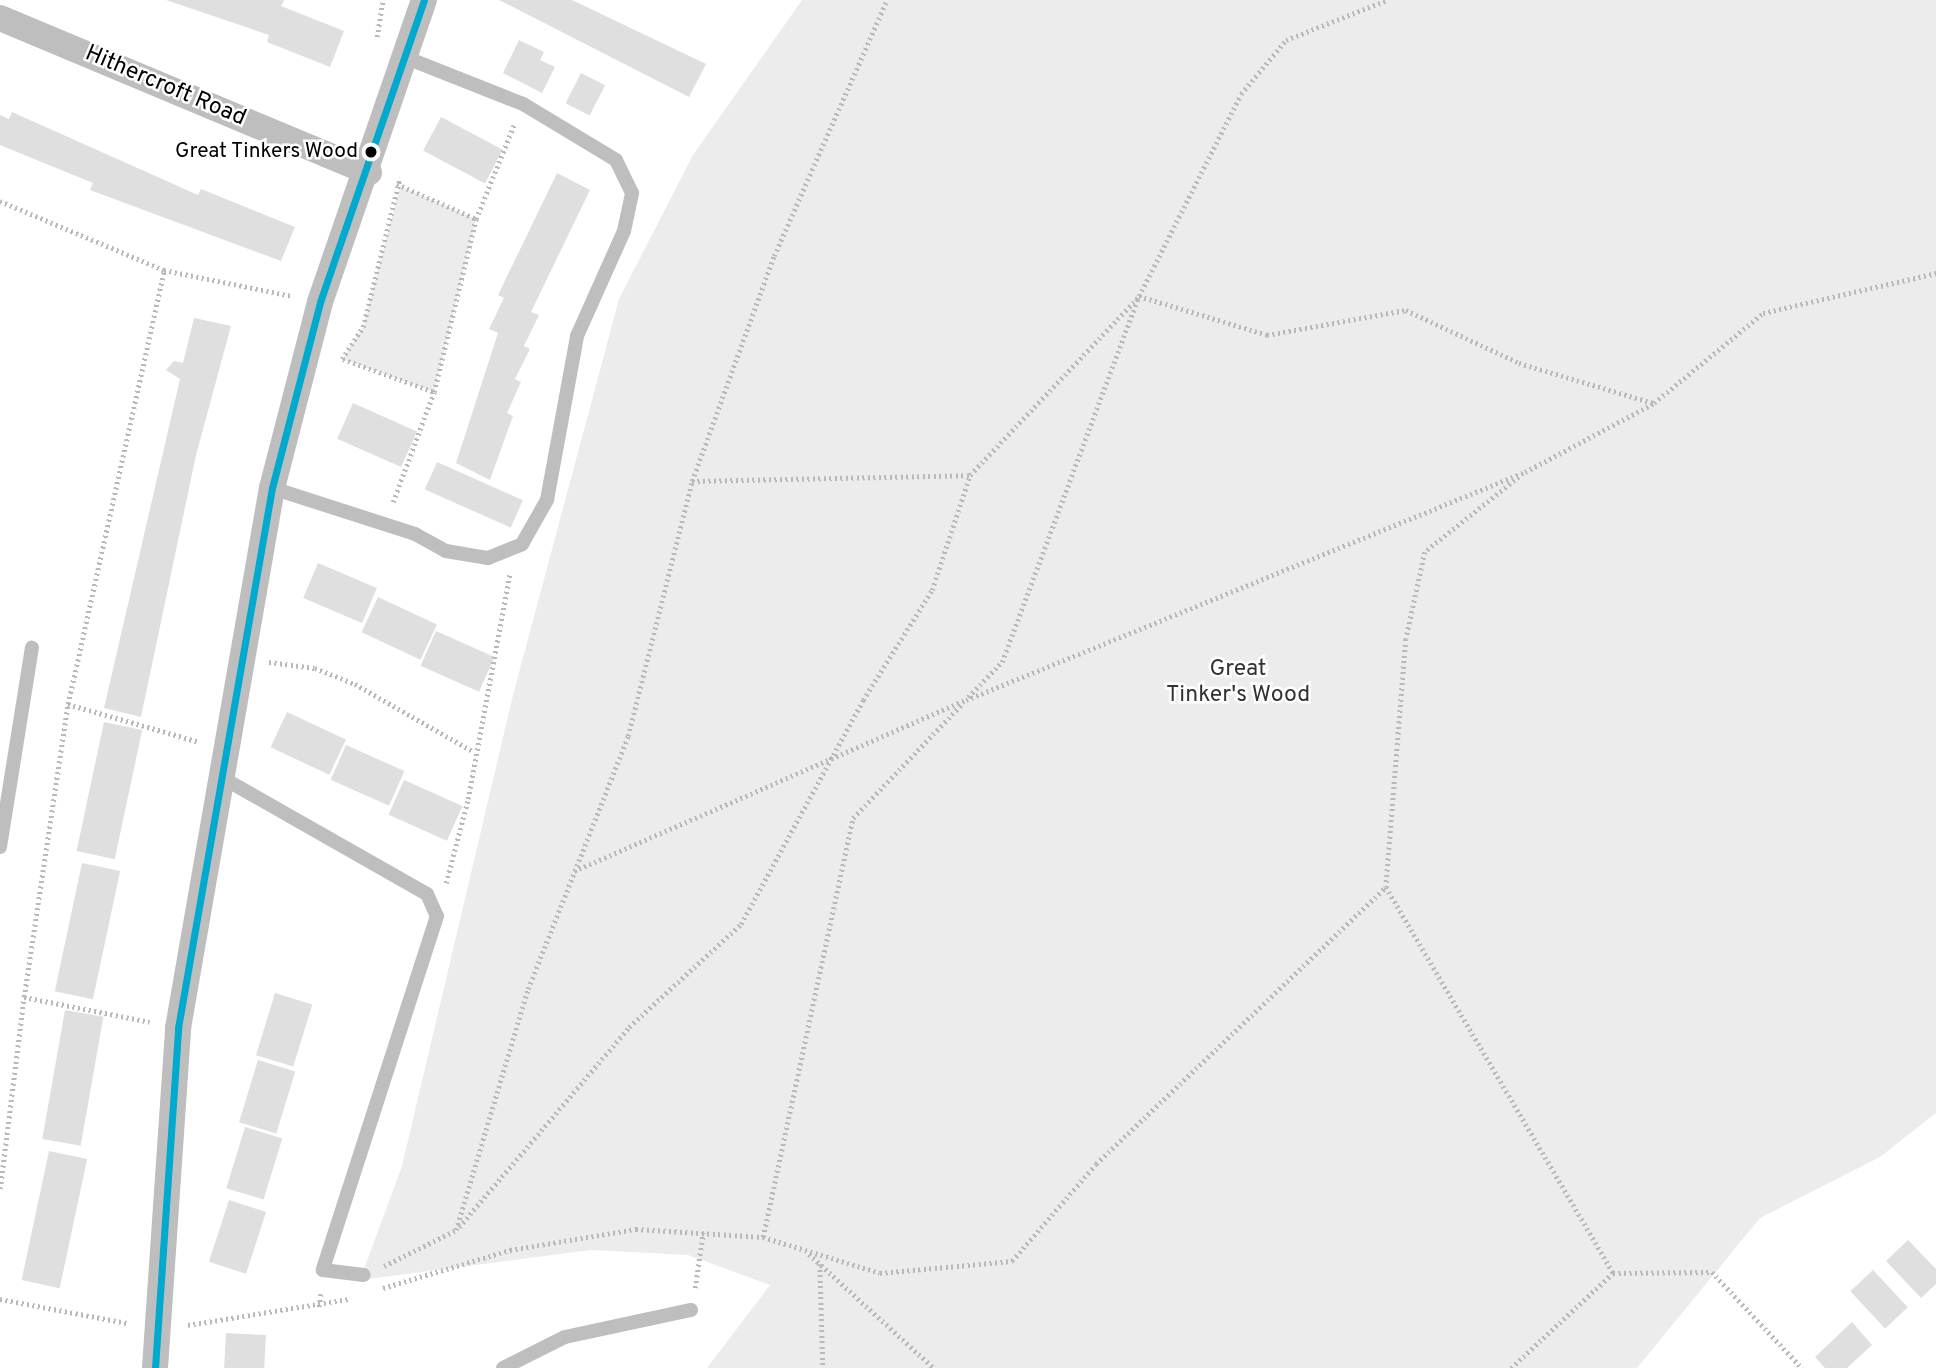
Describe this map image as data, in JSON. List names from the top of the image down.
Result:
{
  "streets": {
    "street": ["Hithercroft Road"]
  },
  "parks": ["Great Tinker's Wood"],
  "places": ["Great Tinkers Wood"]
}
